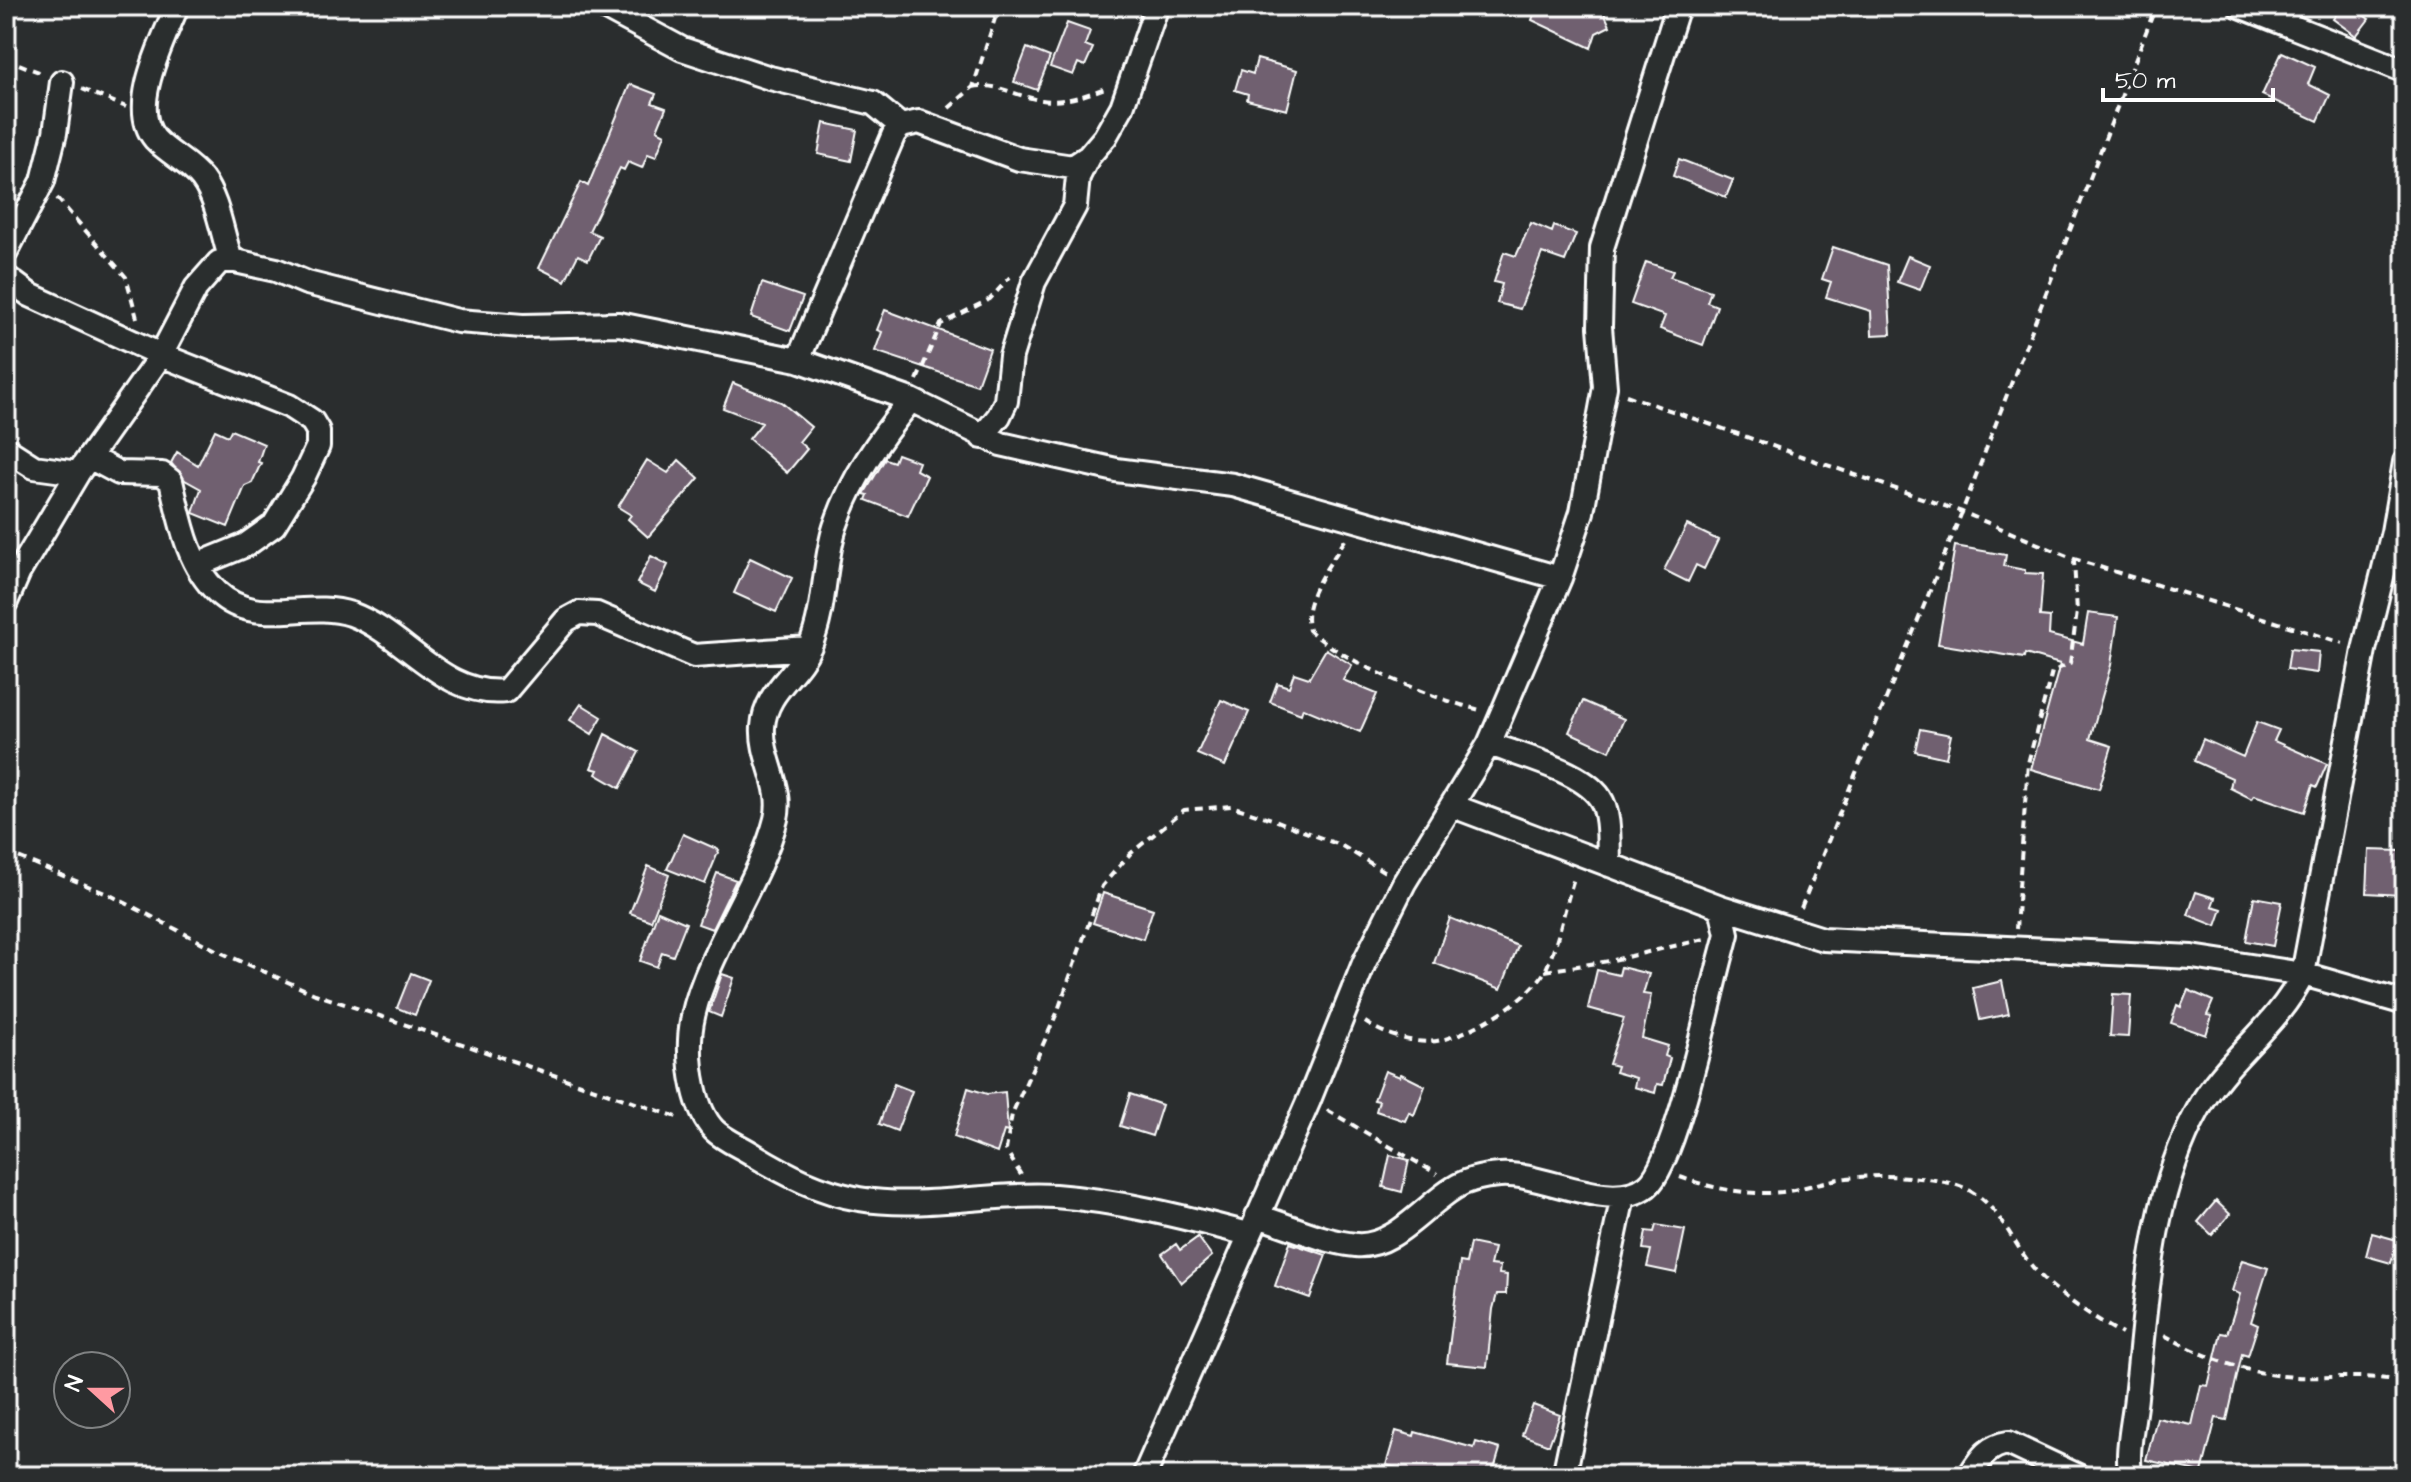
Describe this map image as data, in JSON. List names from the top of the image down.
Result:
{
  "scale_bar": "50 m",
  "north": "left"
}
